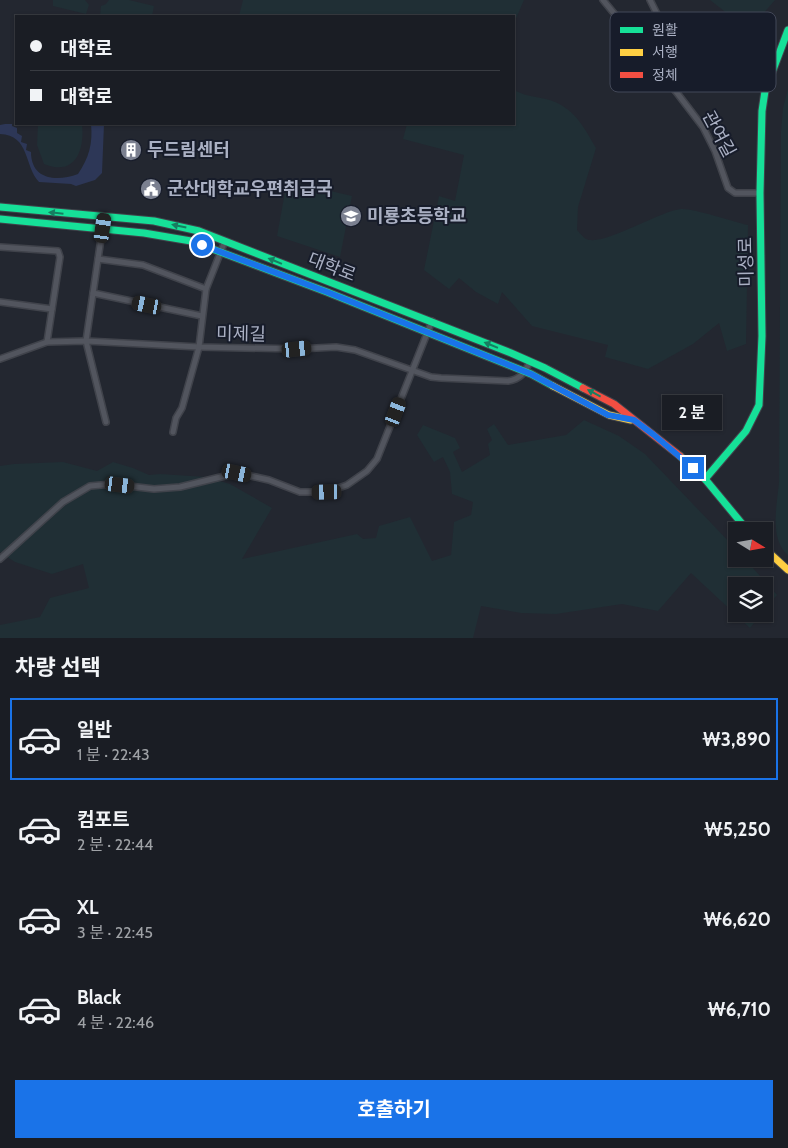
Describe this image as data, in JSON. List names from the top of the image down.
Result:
{
  "streets": {
    "street": [
      "관여길",
      "미성로",
      "대학로",
      "미제길"
    ]
  },
  "crossings": [
    ["관여길", "미성로"],
    ["미성로", "대학로"],
    ["대학로", "미제길"]
  ],
  "places": {
    "building": ["두드림센터"],
    "public building": ["군산대학교우편취급국"],
    "school or university": ["미룡초등학교"]
  },
  "legend": ["원활", "서행", "정체"],
  "north": "right",
  "page": {
    "banner": ["대학로", "대학로"],
    "bubble": "2 분",
    "heading": "차량 선택",
    "list": [
      {
        "name": "일반",
        "note": "1 분 · 22:43",
        "value": "₩3,890"
      },
      {
        "name": "컴포트",
        "note": "2 분 · 22:44",
        "value": "₩5,250"
      },
      {
        "name": "XL",
        "note": "3 분 · 22:45",
        "value": "₩6,620"
      },
      {
        "name": "Black",
        "note": "4 분 · 22:46",
        "value": "₩6,710"
      }
    ],
    "buttons": "호출하기"
  }
}
